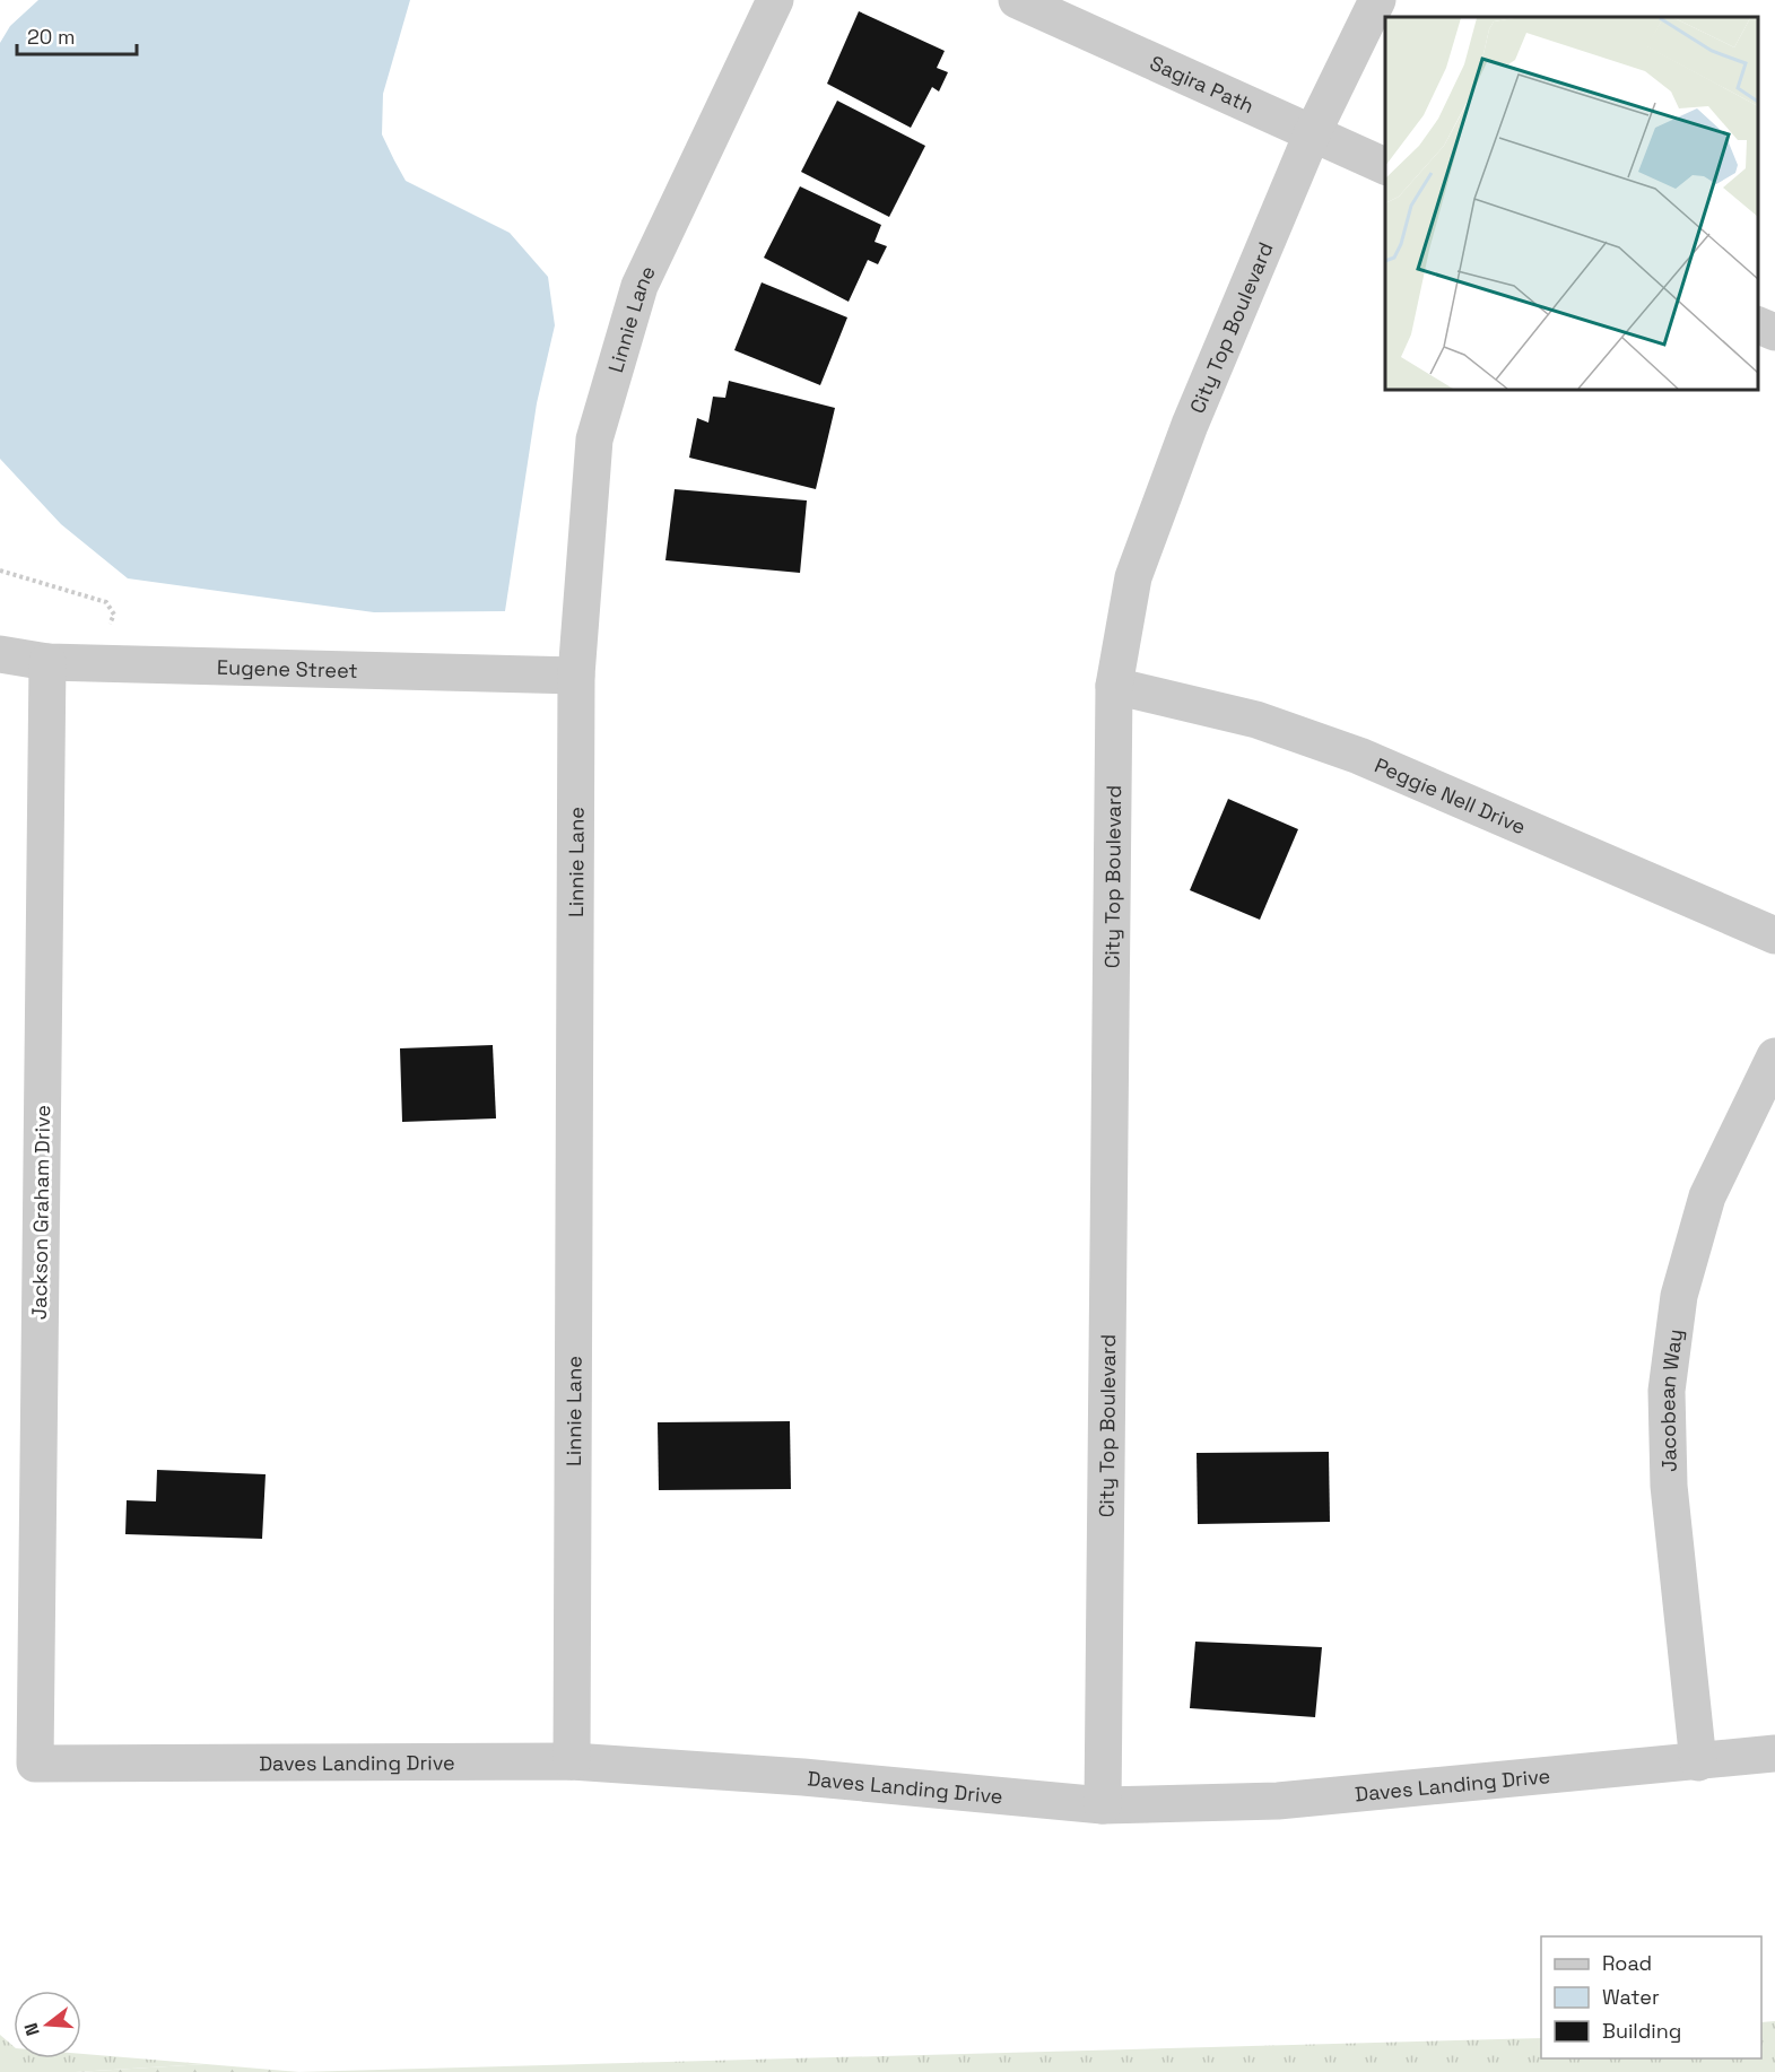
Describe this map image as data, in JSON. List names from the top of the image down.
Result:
{
  "streets": {
    "street": [
      "Sagira Path",
      "Linnie Lane",
      "City Top Boulevard",
      "Eugene Street",
      "Peggie Nell Drive",
      "Jackson Graham Drive",
      "Jacobean Way",
      "Daves Landing Drive"
    ]
  },
  "crossings": [
    ["Sagira Path", "City Top Boulevard"],
    ["Linnie Lane", "Eugene Street"],
    ["Linnie Lane", "Daves Landing Drive"],
    ["City Top Boulevard", "Peggie Nell Drive"],
    ["City Top Boulevard", "Daves Landing Drive"],
    ["Eugene Street", "Jackson Graham Drive"],
    ["Jackson Graham Drive", "Daves Landing Drive"],
    ["Jacobean Way", "Daves Landing Drive"]
  ],
  "legend": ["Road", "Water", "Building"],
  "scale_bar": "20 m",
  "north": "left"
}
